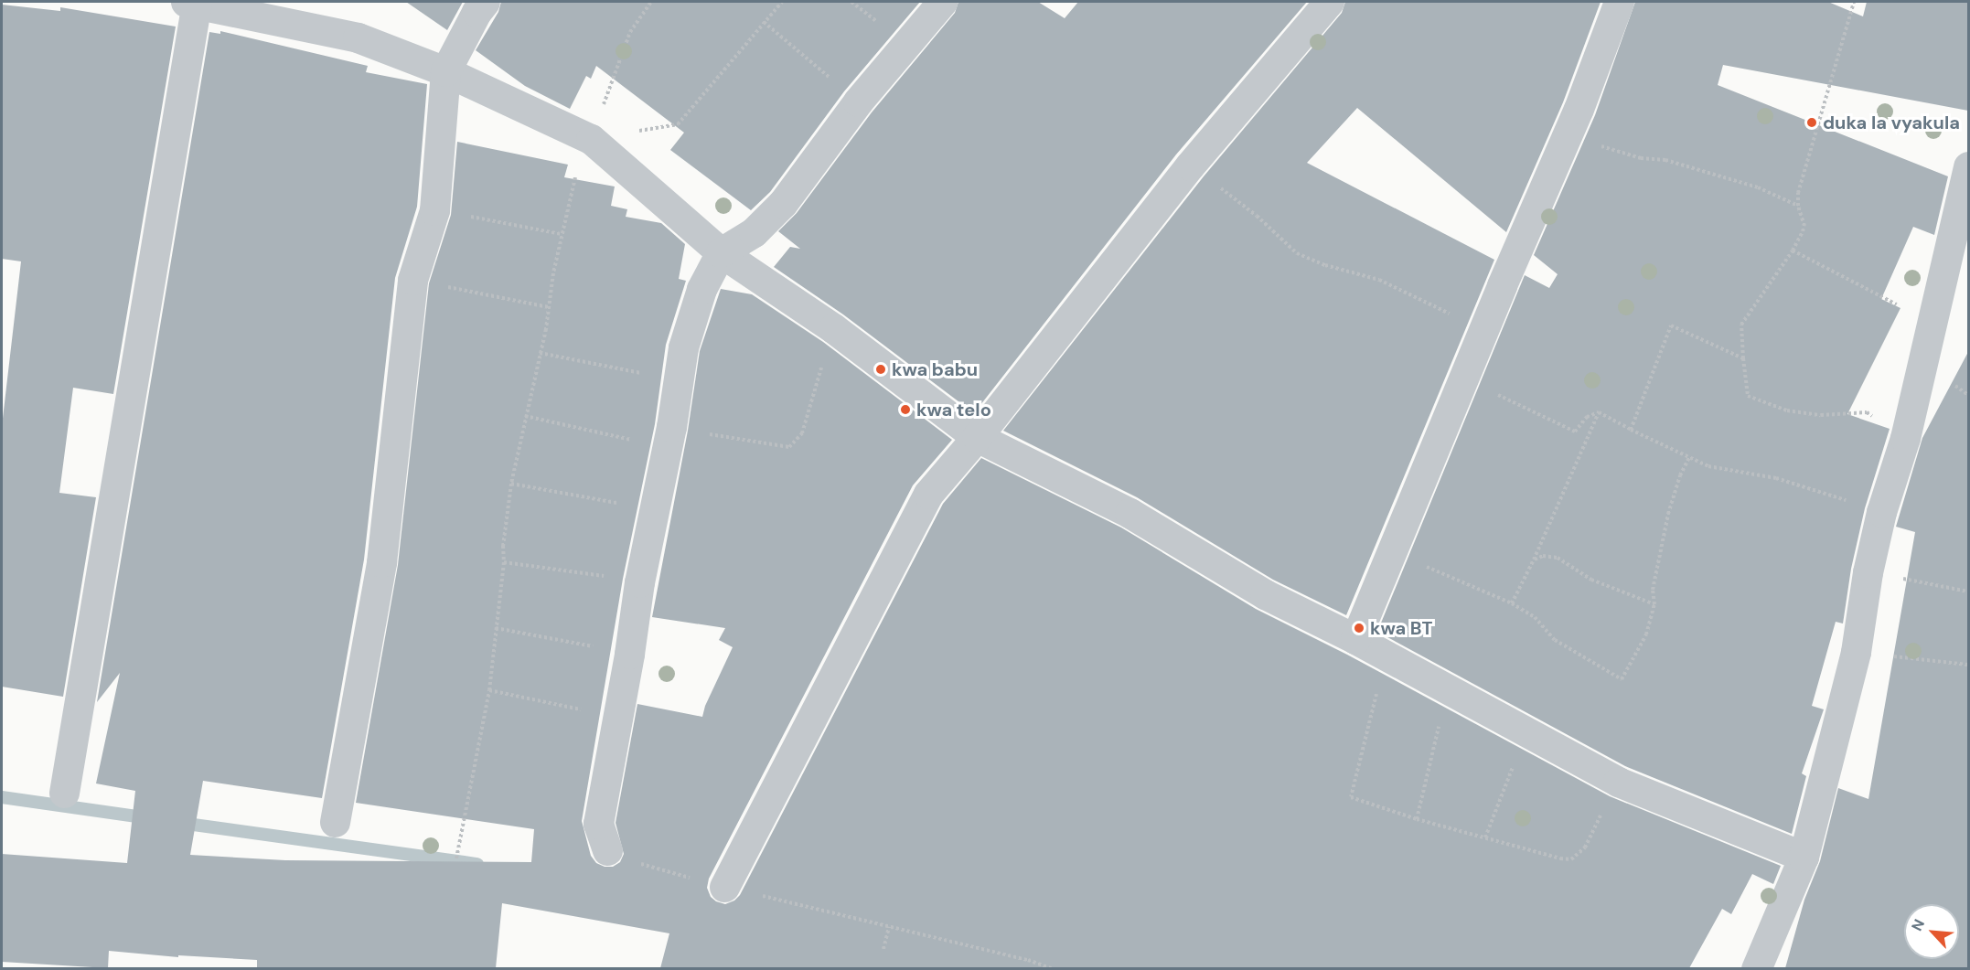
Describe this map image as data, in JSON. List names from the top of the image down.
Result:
{
  "places": [
    "duka la vyakula",
    "kwa babu",
    "kwa telo",
    "kwa BT"
  ],
  "north": "top left"
}
